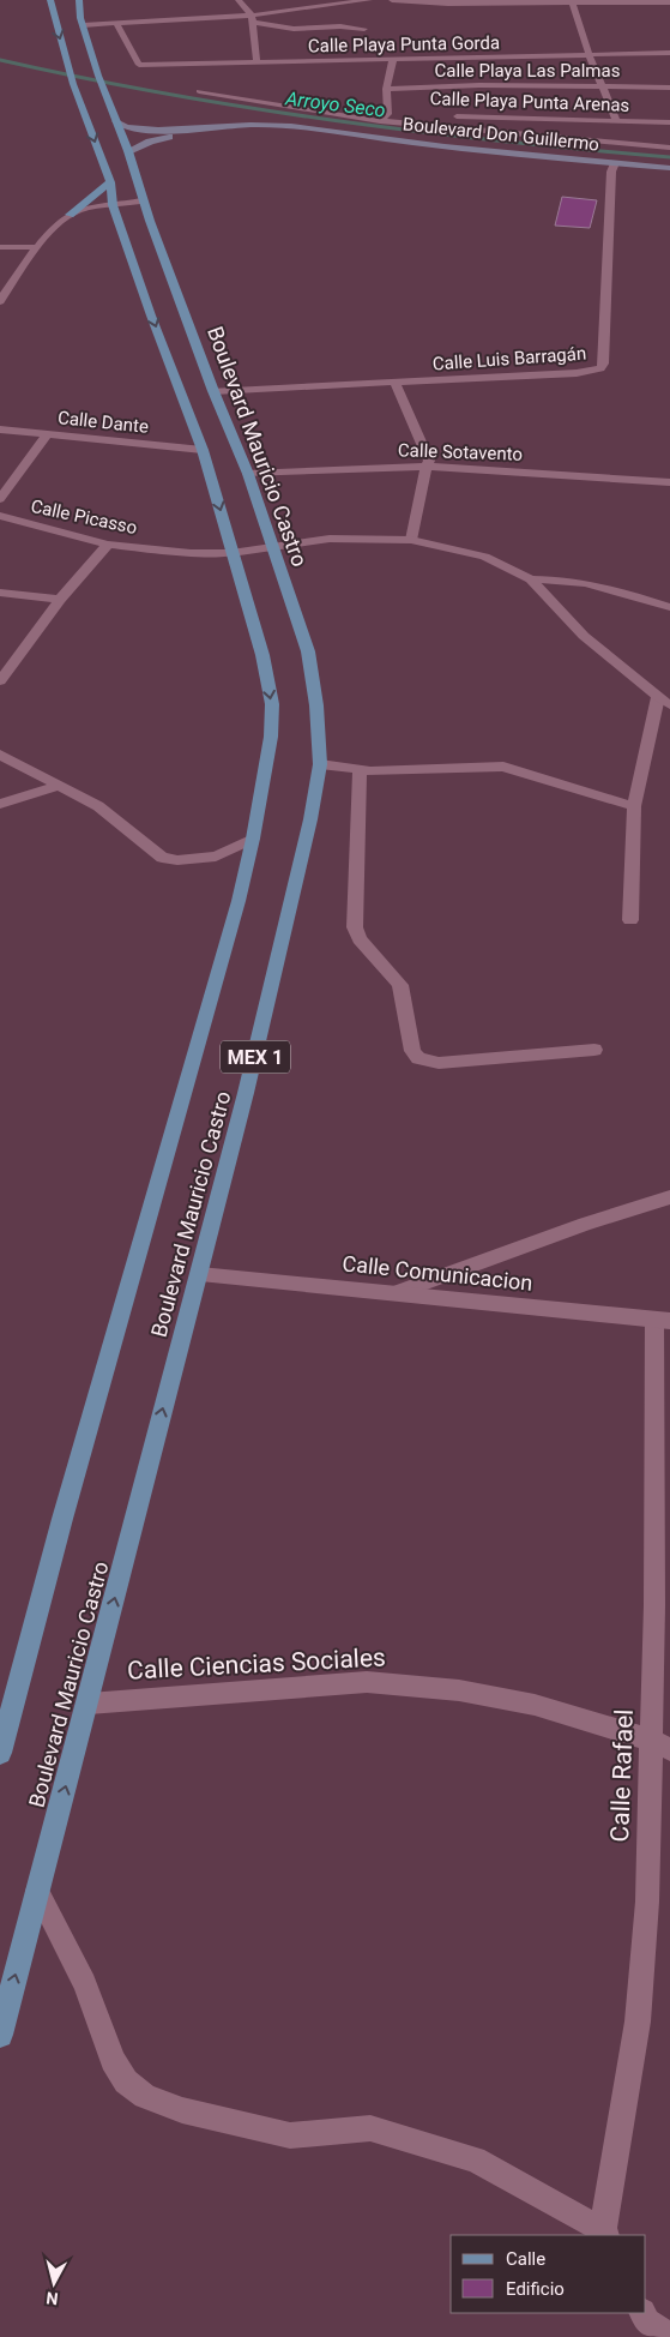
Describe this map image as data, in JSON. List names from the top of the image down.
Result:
{
  "streets": {
    "main road": ["Boulevard Don Guillermo", "Boulevard Mauricio Castro", "MEX 1"],
    "street": [
      "Calle Playa Punta Gorda",
      "Calle Playa Las Palmas",
      "Calle Playa Punta Arenas",
      "Calle Luis Barragán",
      "Calle Dante",
      "Calle Sotavento",
      "Calle Picasso",
      "Calle Comunicacion",
      "Calle Ciencias Sociales",
      "Calle Rafael"
    ]
  },
  "crossings": [
    ["Boulevard Don Guillermo", "Calle Luis Barragán"],
    ["Boulevard Don Guillermo", "Boulevard Mauricio Castro"],
    ["Calle Luis Barragán", "Boulevard Mauricio Castro"],
    ["Calle Dante", "Boulevard Mauricio Castro"],
    ["Calle Dante", "Calle Picasso"],
    ["Boulevard Mauricio Castro", "Calle Sotavento"],
    ["Boulevard Mauricio Castro", "Calle Picasso"],
    ["Boulevard Mauricio Castro", "Calle Comunicacion"],
    ["Boulevard Mauricio Castro", "Calle Ciencias Sociales"],
    ["Calle Comunicacion", "Calle Rafael"],
    ["Calle Ciencias Sociales", "Calle Rafael"]
  ],
  "water": ["Arroyo Seco"],
  "legend": ["Calle", "Edificio"],
  "north": "bottom"
}
